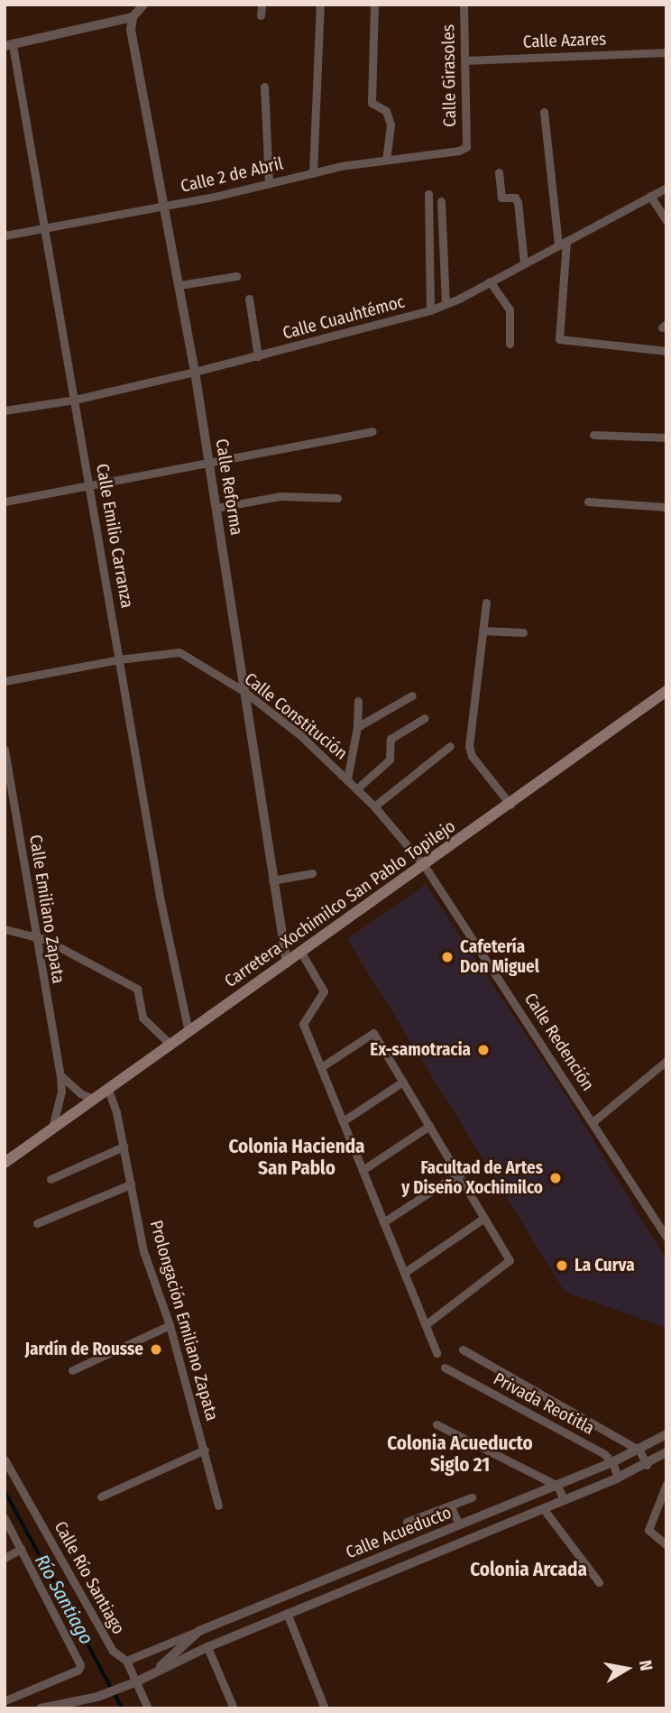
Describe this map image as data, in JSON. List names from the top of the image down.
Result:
{
  "streets": {
    "main road": ["Carretera Xochimilco San Pablo Topilejo"],
    "street": [
      "Calle Azares",
      "Calle Girasoles",
      "Calle 2 de Abril",
      "Calle Cuauhtémoc",
      "Calle Reforma",
      "Calle Emilio Carranza",
      "Calle Constitución",
      "Calle Emiliano Zapata",
      "Calle Redención",
      "Prolongación Emiliano Zapata",
      "Privada Reotitla",
      "Calle Acueducto",
      "Calle Río Santiago"
    ]
  },
  "crossings": [
    ["Calle Azares", "Calle Girasoles"],
    ["Calle Girasoles", "Calle 2 de Abril"],
    ["Calle 2 de Abril", "Calle Reforma"],
    ["Calle 2 de Abril", "Calle Emilio Carranza"],
    ["Calle Cuauhtémoc", "Calle Reforma"],
    ["Calle Cuauhtémoc", "Calle Emilio Carranza"],
    ["Calle Reforma", "Calle Constitución"],
    ["Calle Reforma", "Carretera Xochimilco San Pablo Topilejo"],
    ["Calle Emilio Carranza", "Calle Constitución"],
    ["Calle Emilio Carranza", "Carretera Xochimilco San Pablo Topilejo"],
    ["Calle Constitución", "Carretera Xochimilco San Pablo Topilejo"],
    ["Calle Constitución", "Calle Redención"],
    ["Carretera Xochimilco San Pablo Topilejo", "Calle Emiliano Zapata"],
    ["Carretera Xochimilco San Pablo Topilejo", "Calle Redención"],
    ["Carretera Xochimilco San Pablo Topilejo", "Prolongación Emiliano Zapata"],
    ["Privada Reotitla", "Calle Acueducto"],
    ["Calle Acueducto", "Calle Río Santiago"]
  ],
  "districts": ["Colonia Hacienda San Pablo", "Colonia Acueducto Siglo 21", "Colonia Arcada"],
  "water": ["Río Santiago"],
  "places": [
    "Cafetería Don Miguel",
    "Ex-samotracia",
    "Facultad de Artes y Diseño Xochimilco",
    "La Curva",
    "Jardín de Rousse"
  ],
  "north": "right"
}
